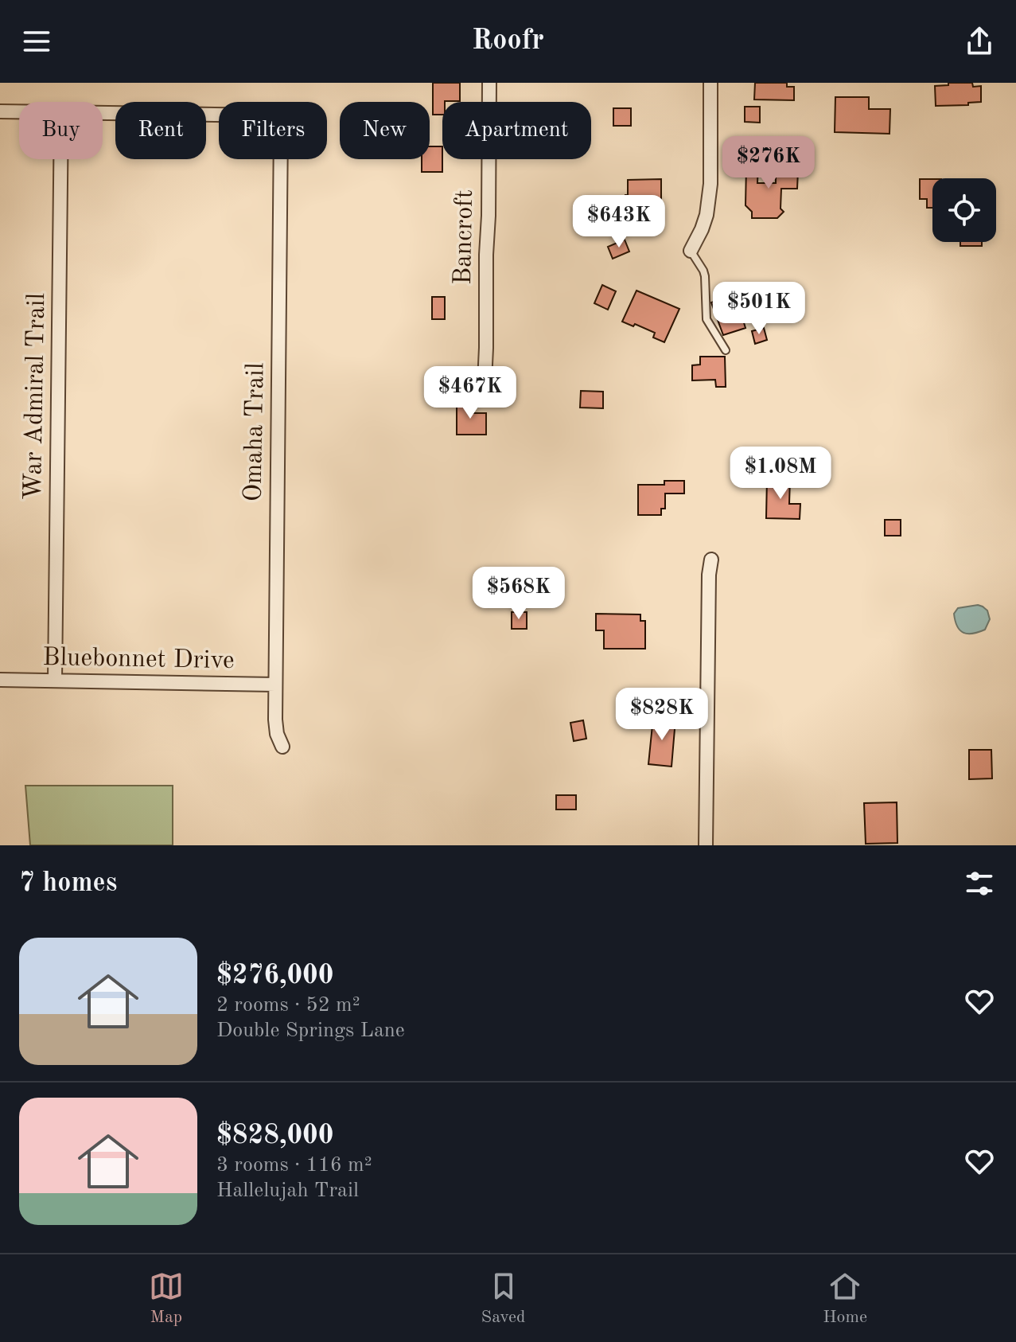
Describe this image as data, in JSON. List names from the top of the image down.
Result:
{
  "streets": {
    "street": [
      "Bancroft",
      "War Admiral Trail",
      "Omaha Trail",
      "Bluebonnet Drive"
    ]
  },
  "crossings": [
    ["War Admiral Trail", "Bluebonnet Drive"],
    ["Omaha Trail", "Bluebonnet Drive"]
  ],
  "page": {
    "header": "Roofr",
    "chip": [
      "Buy",
      "Rent",
      "Filters",
      "New",
      "Apartment"
    ],
    "price": [
      "$276K",
      "$643K",
      "$501K",
      "$467K",
      "$1.08M",
      "$568K",
      "$828K"
    ],
    "heading": "7 homes",
    "list": [
      {
        "name": "$276,000",
        "note": "2 rooms · 52 m² · Double Springs Lane"
      },
      {
        "name": "$828,000",
        "note": "3 rooms · 116 m² · Hallelujah Trail"
      }
    ],
    "tabs": ["Map", "Saved", "Home"]
  }
}
